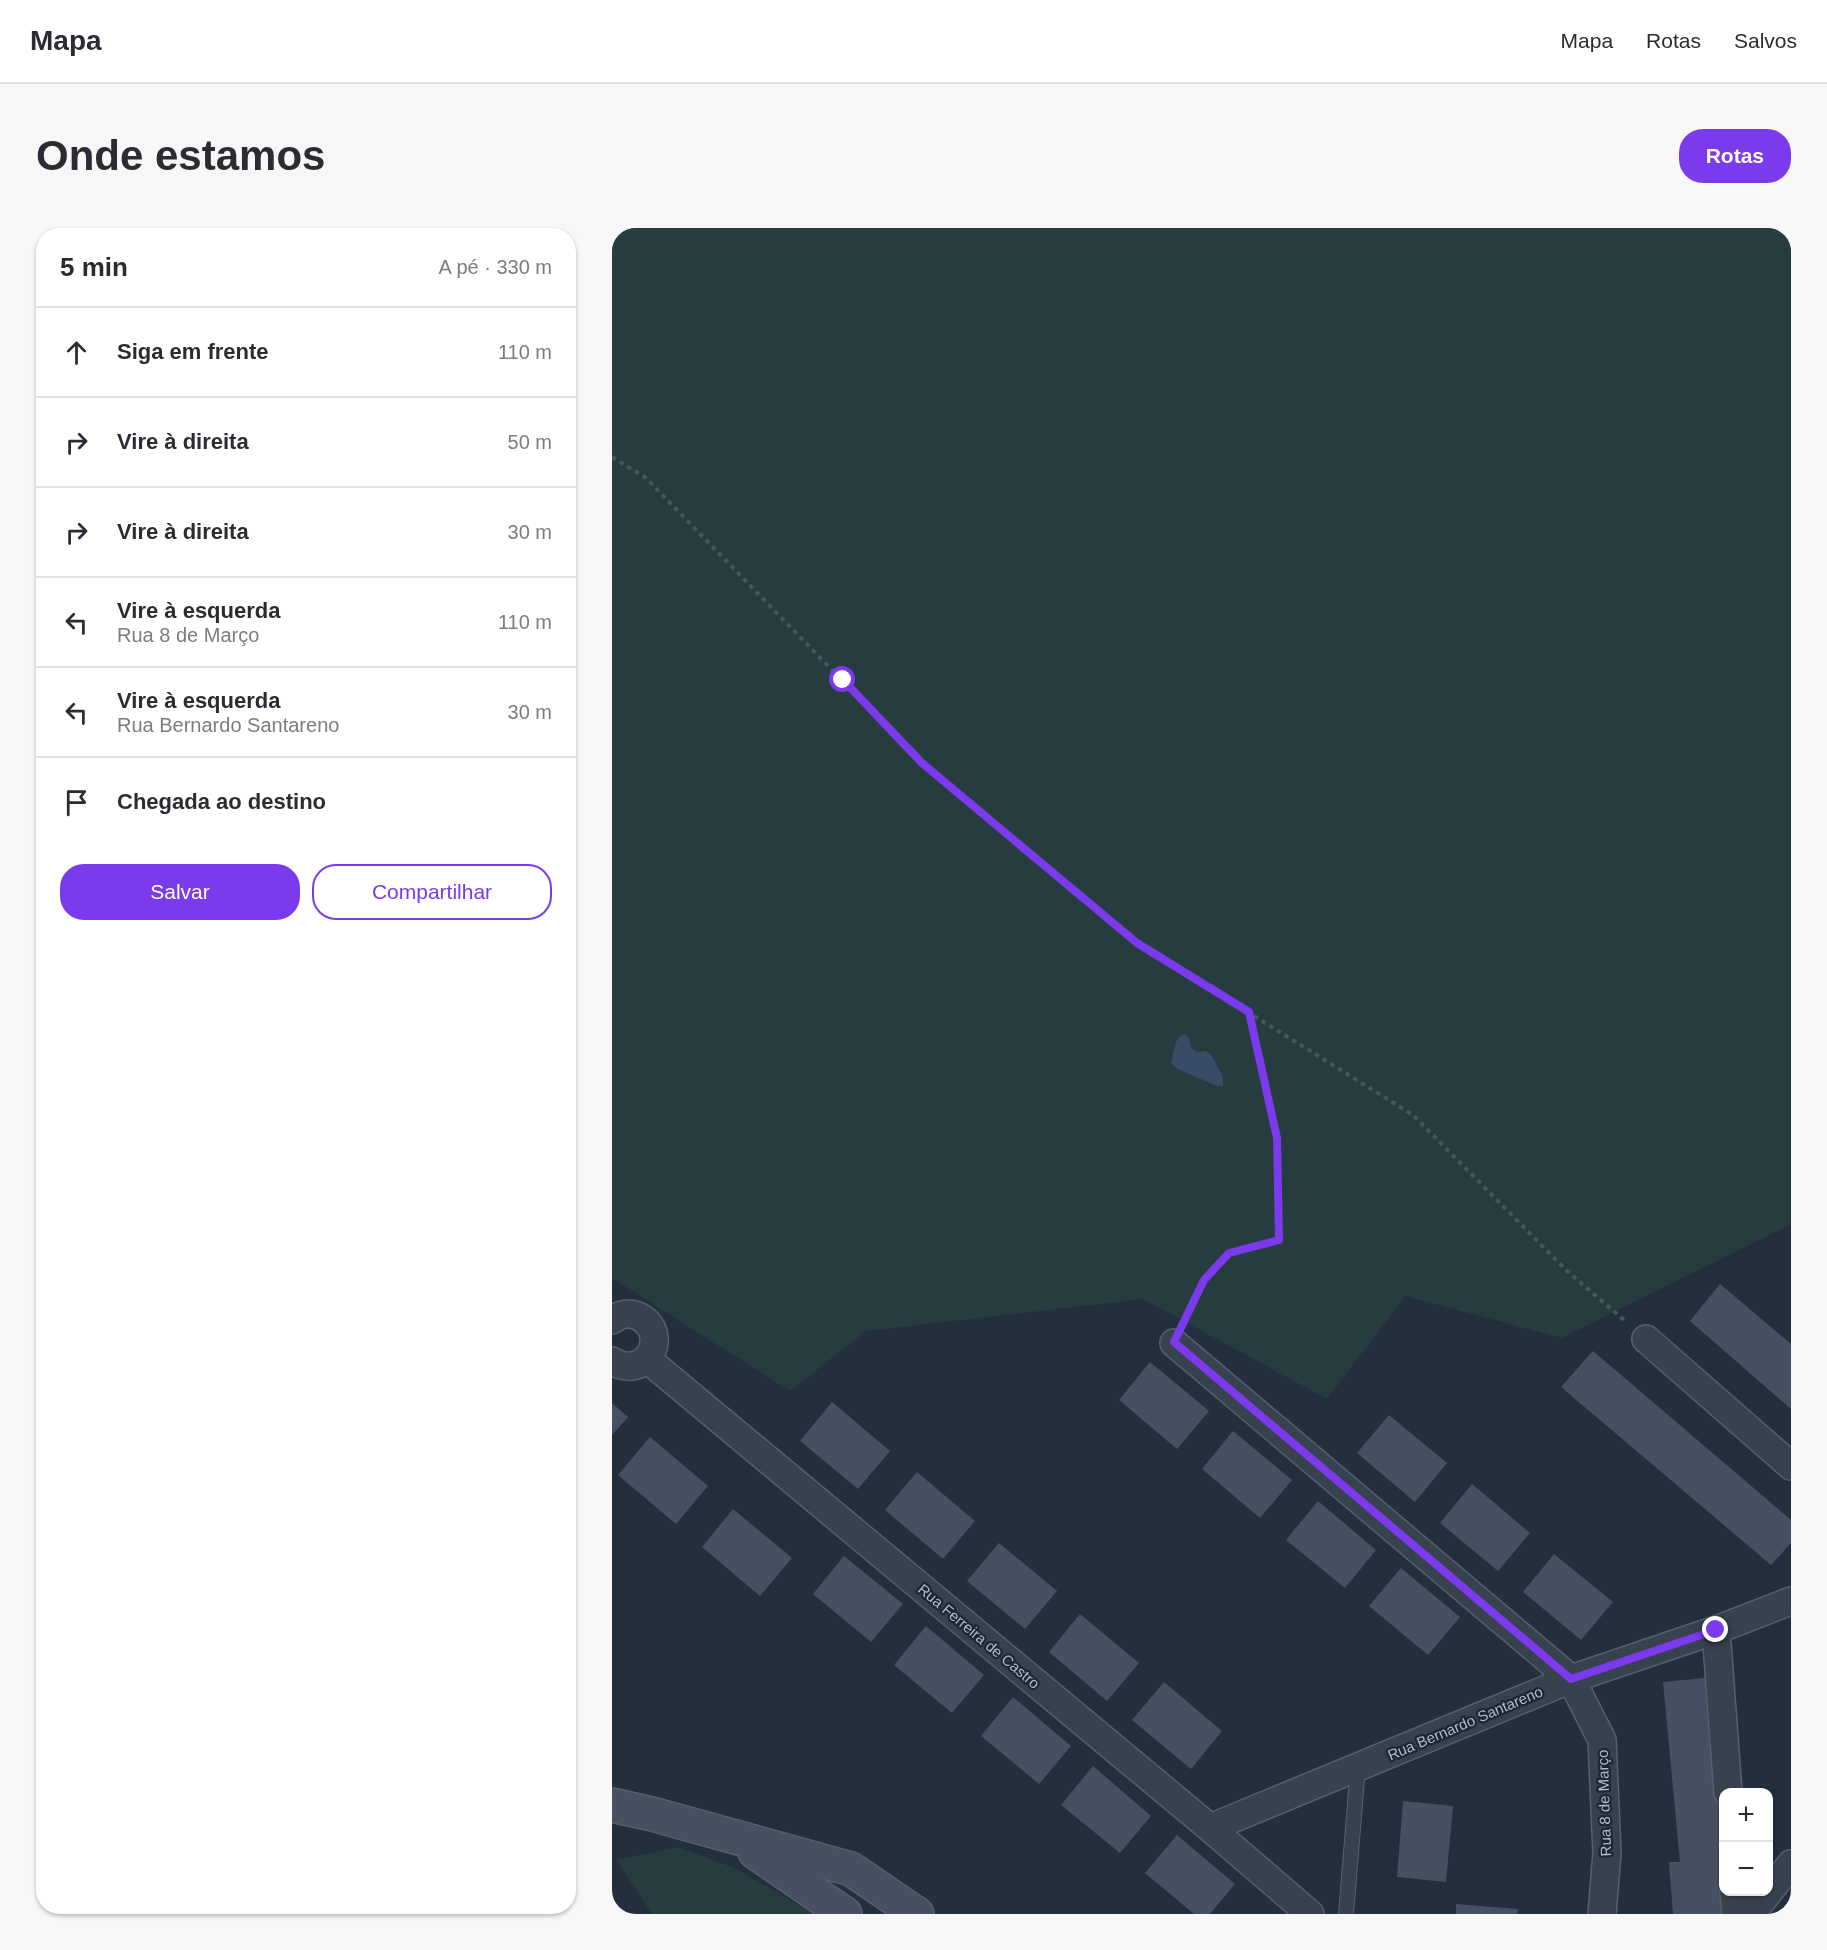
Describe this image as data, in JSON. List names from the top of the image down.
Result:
{
  "streets": {
    "street": ["Rua Ferreira de Castro", "Rua Bernardo Santareno", "Rua 8 de Março"]
  },
  "crossings": [
    ["Rua Ferreira de Castro", "Rua Bernardo Santareno"],
    ["Rua Bernardo Santareno", "Rua 8 de Março"]
  ],
  "page": {
    "header": "Mapa",
    "nav": ["Mapa", "Rotas", "Salvos"],
    "buttons": [
      "Rotas",
      ["Salvar", "Compartilhar"]
    ],
    "title": "Onde estamos",
    "heading": ["5 min", "A pé · 330 m"],
    "list": [
      ["Siga em frente", "110 m"],
      ["Vire à direita", "50 m"],
      ["Vire à direita", "30 m"],
      ["Vire à esquerda", "Rua 8 de Março", "110 m"],
      ["Vire à esquerda", "Rua Bernardo Santareno", "30 m"],
      "Chegada ao destino"
    ],
    "map_buttons": ["+", "−"]
  }
}
